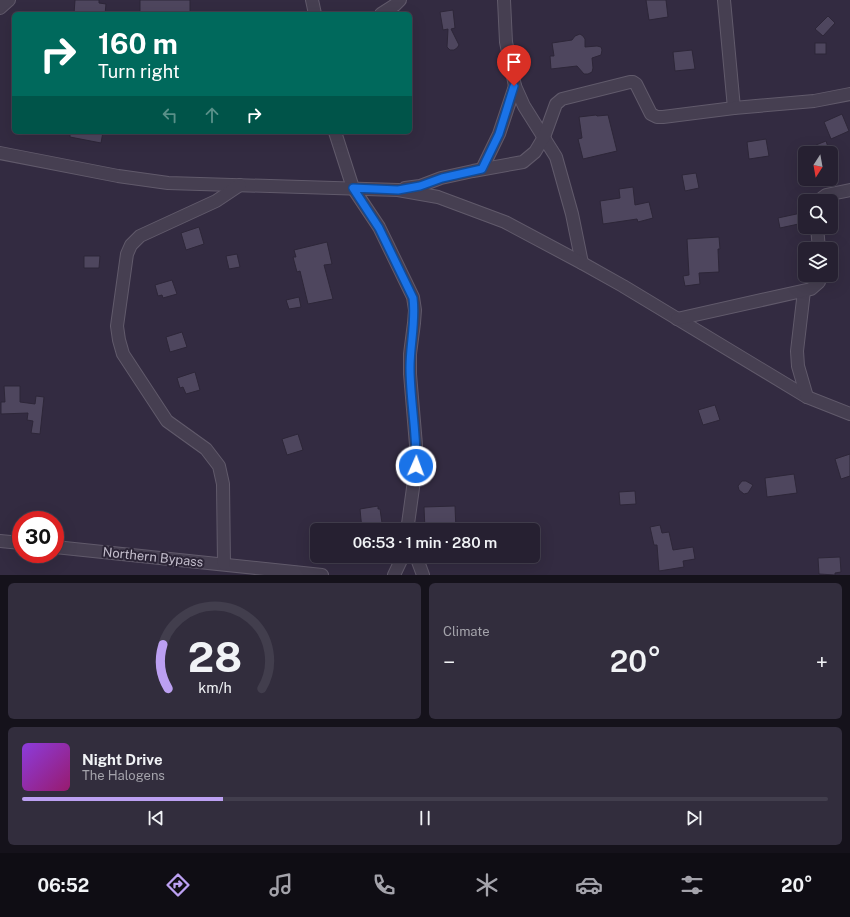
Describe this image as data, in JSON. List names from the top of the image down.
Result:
{
  "streets": {
    "street": ["Northern Bypass"]
  },
  "north": "bottom",
  "page": {
    "turn": ["160 m", "Turn right"],
    "limit": "30",
    "trip": "06:53 · 1 min · 280 m",
    "tile": "Climate",
    "heat": ["−", "20°", "+"],
    "song": ["Night Drive", "The Halogens"],
    "tabs": ["06:52", "20°"],
    "gauge": ["28", "km/h"]
  }
}
